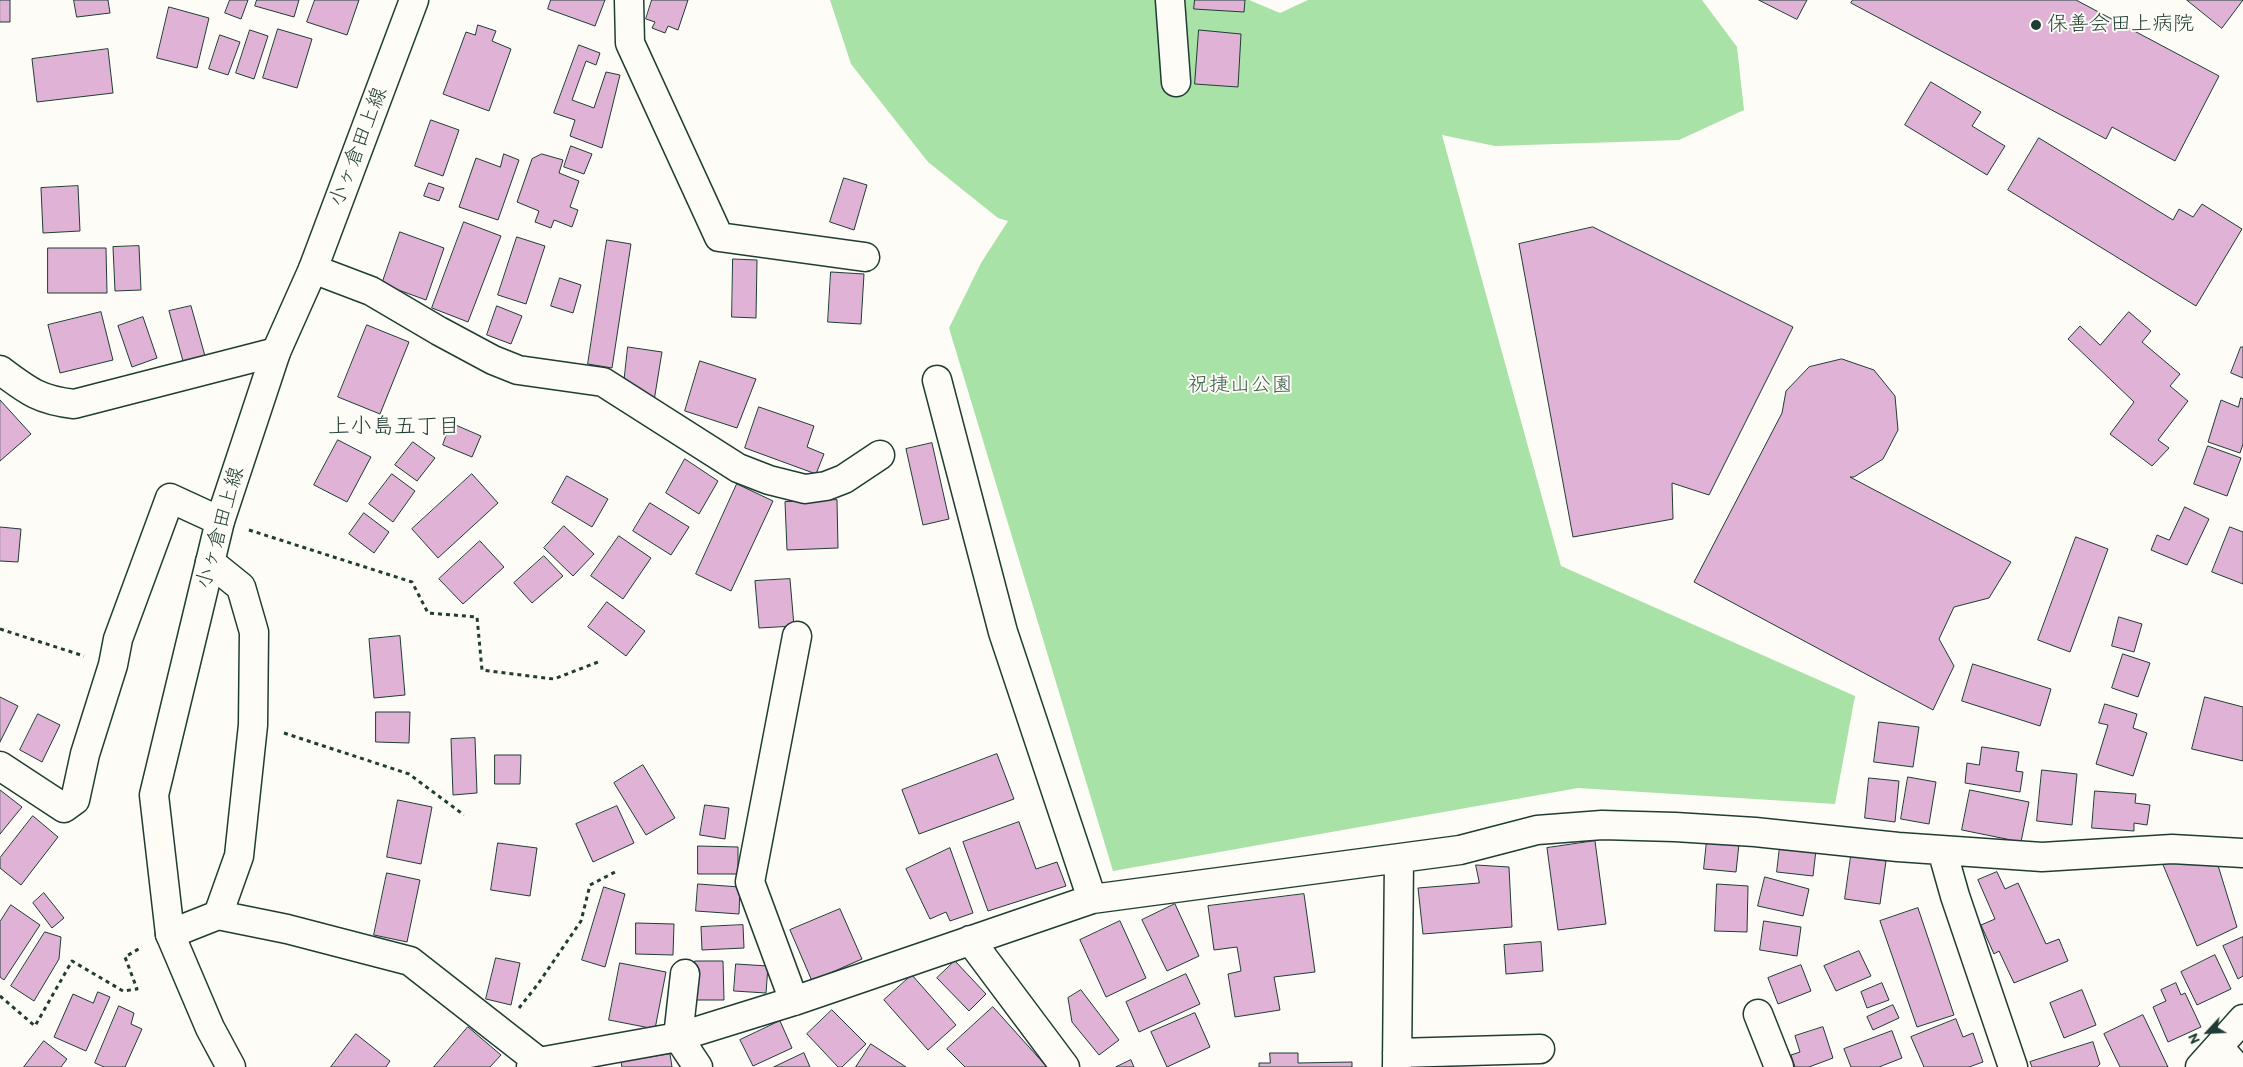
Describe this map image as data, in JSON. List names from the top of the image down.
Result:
{
  "streets": {
    "street": ["小ヶ倉田上線"]
  },
  "districts": ["上小島五丁目"],
  "parks": ["祝捷山公園"],
  "places": ["保善会田上病院"],
  "north": "bottom left"
}
